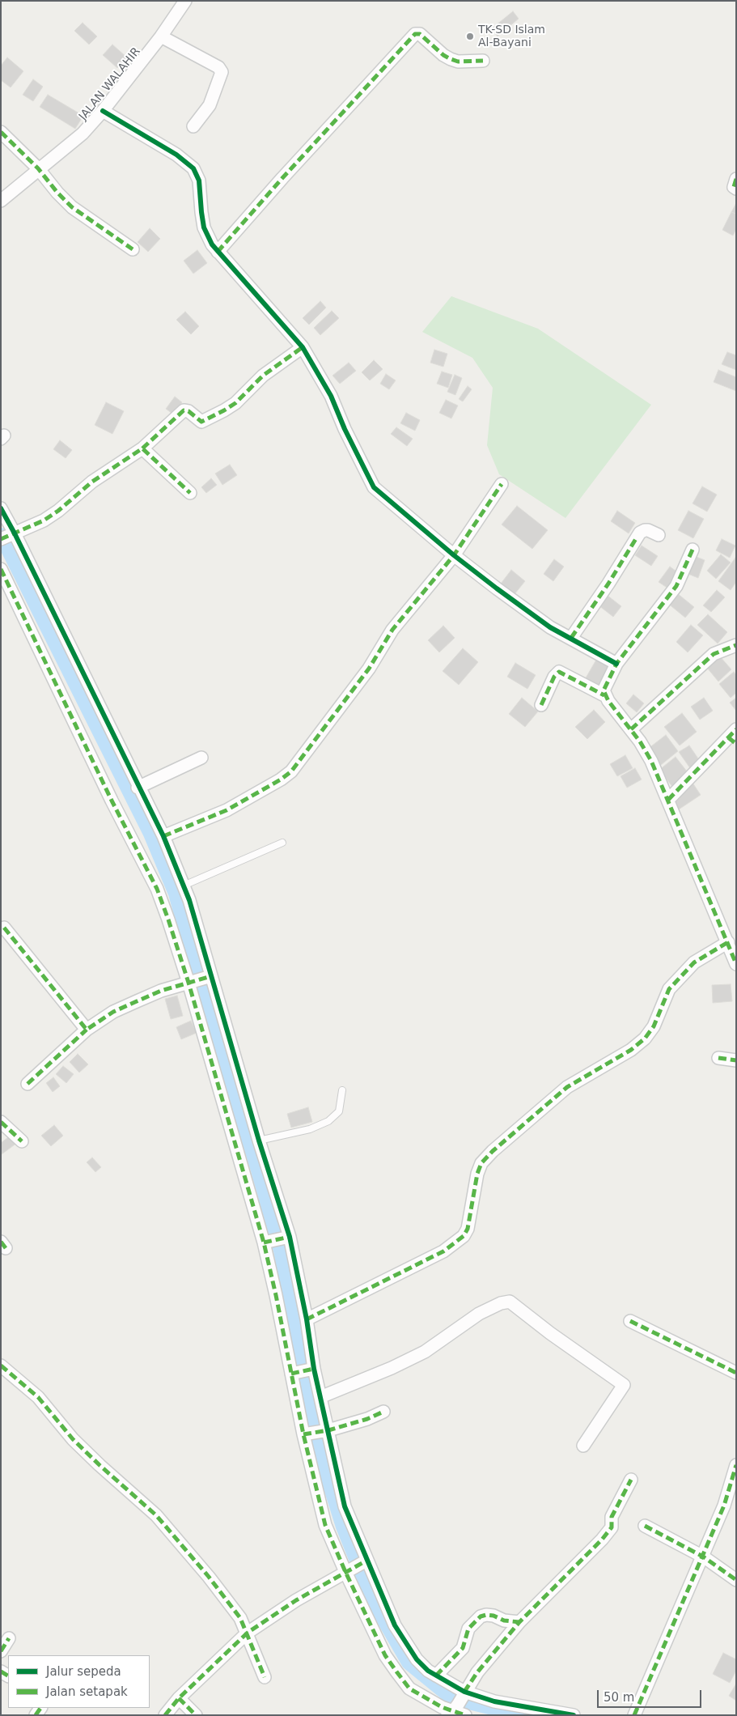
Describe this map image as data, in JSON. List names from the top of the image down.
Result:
{
  "streets": {
    "street": ["JALAN WALAHIR"]
  },
  "places": ["TK-SD Islam Al-Bayani"],
  "legend": ["Jalur sepeda", "Jalan setapak"],
  "scale_bar": "50 m"
}
